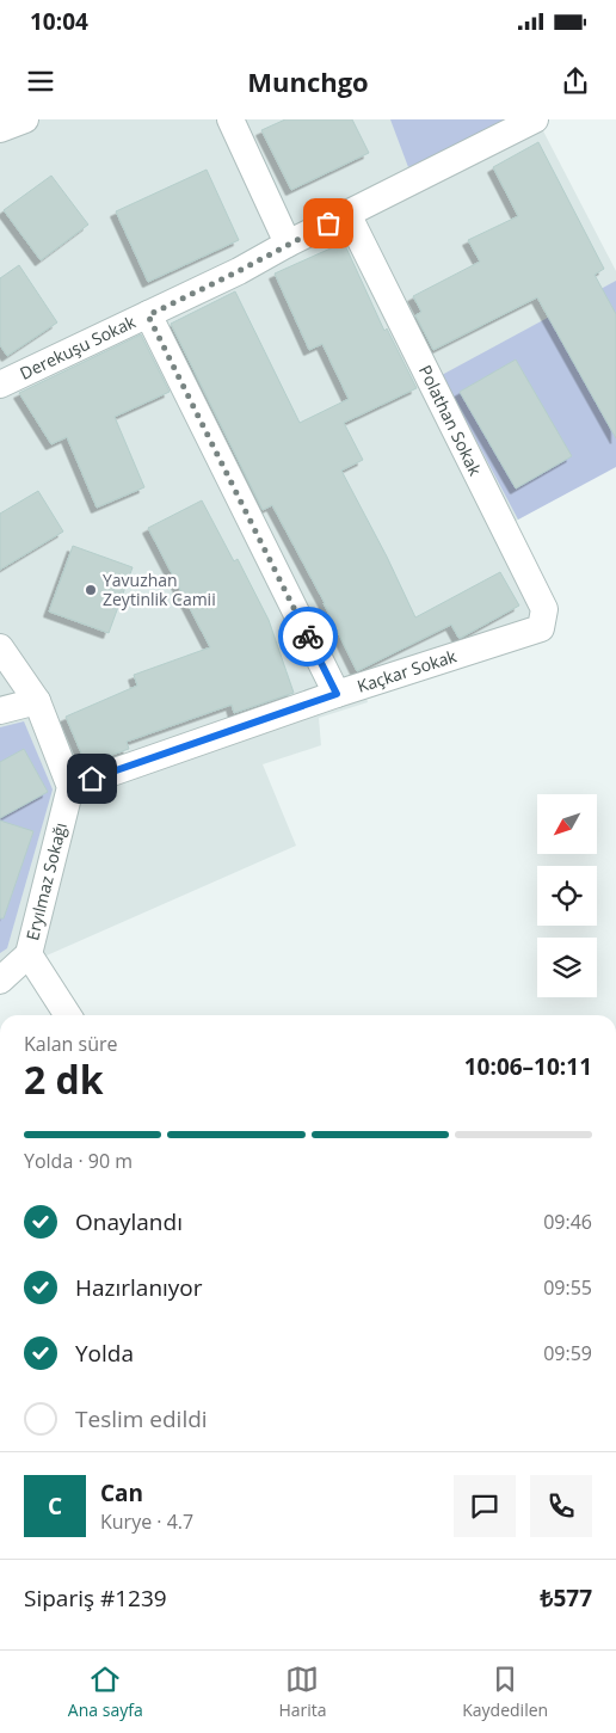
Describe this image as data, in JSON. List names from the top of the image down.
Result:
{
  "streets": {
    "street": [
      "Derekuşu Sokak",
      "Polathan Sokak",
      "Kaçkar Sokak",
      "Eryılmaz Sokağı"
    ]
  },
  "crossings": [
    ["Derekuşu Sokak", "Polathan Sokak"],
    ["Polathan Sokak", "Kaçkar Sokak"],
    ["Kaçkar Sokak", "Eryılmaz Sokağı"]
  ],
  "places": ["Yavuzhan Zeytinlik Camii"],
  "north": "bottom left",
  "page": {
    "status": "10:04",
    "header": "Munchgo",
    "heading": ["2 dk", "Kalan süre", "10:06–10:11"],
    "panel": [
      "Can",
      "Kurye · 4.7",
      "Sipariş #1239",
      "₺577"
    ],
    "bar": "Yolda · 90 m",
    "list": [
      ["Onaylandı", "09:46"],
      ["Hazırlanıyor", "09:55"],
      ["Yolda", "09:59"],
      "Teslim edildi"
    ],
    "round": "C",
    "tabs": ["Ana sayfa", "Harita", "Kaydedilen"]
  }
}
